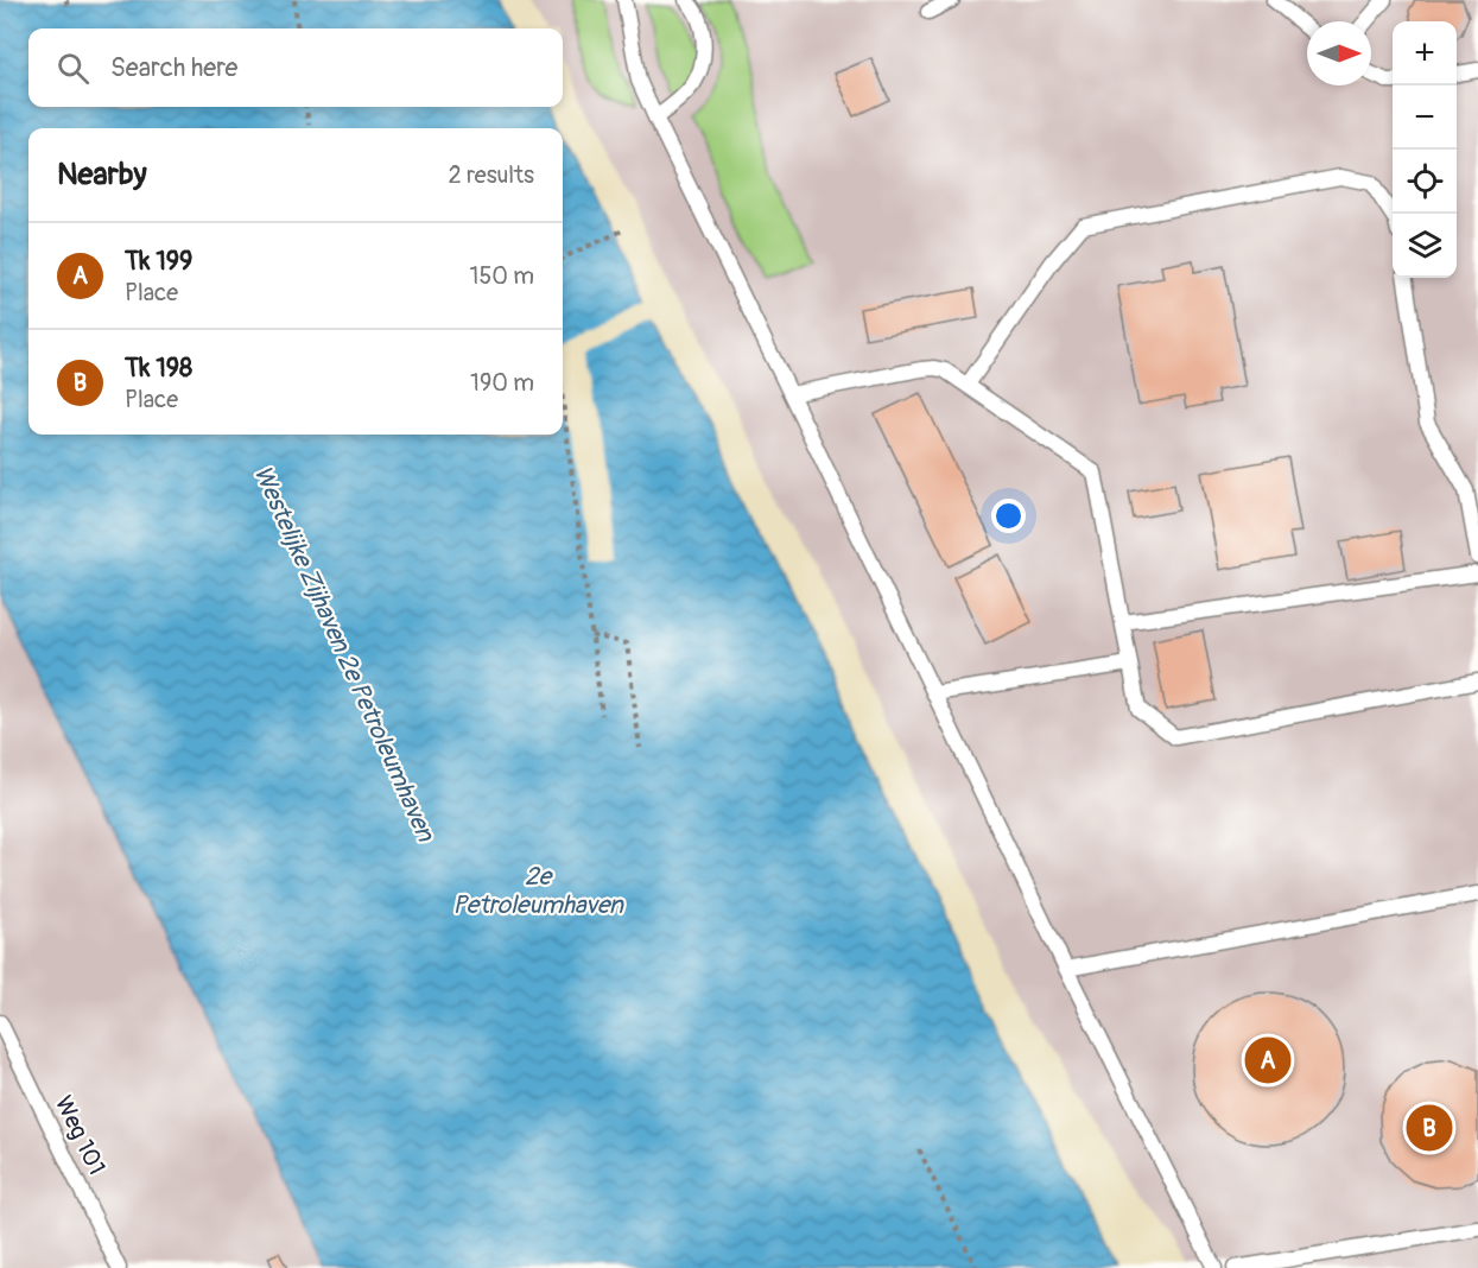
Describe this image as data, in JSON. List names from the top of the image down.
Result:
{
  "streets": {
    "lane": ["Weg 101"]
  },
  "water": ["Westelijke Zijhaven 2e Petroleumhaven", "2e Petroleumhaven"],
  "north": "right",
  "page": {
    "map_buttons": ["+", "−"],
    "search": "Search here",
    "heading": ["Nearby", "2 results"],
    "list": [
      {
        "mark": "A",
        "name": "Tk 199",
        "note": "Place",
        "value": "150 m"
      },
      {
        "mark": "B",
        "name": "Tk 198",
        "note": "Place",
        "value": "190 m"
      }
    ],
    "pins": ["A", "B"]
  }
}
